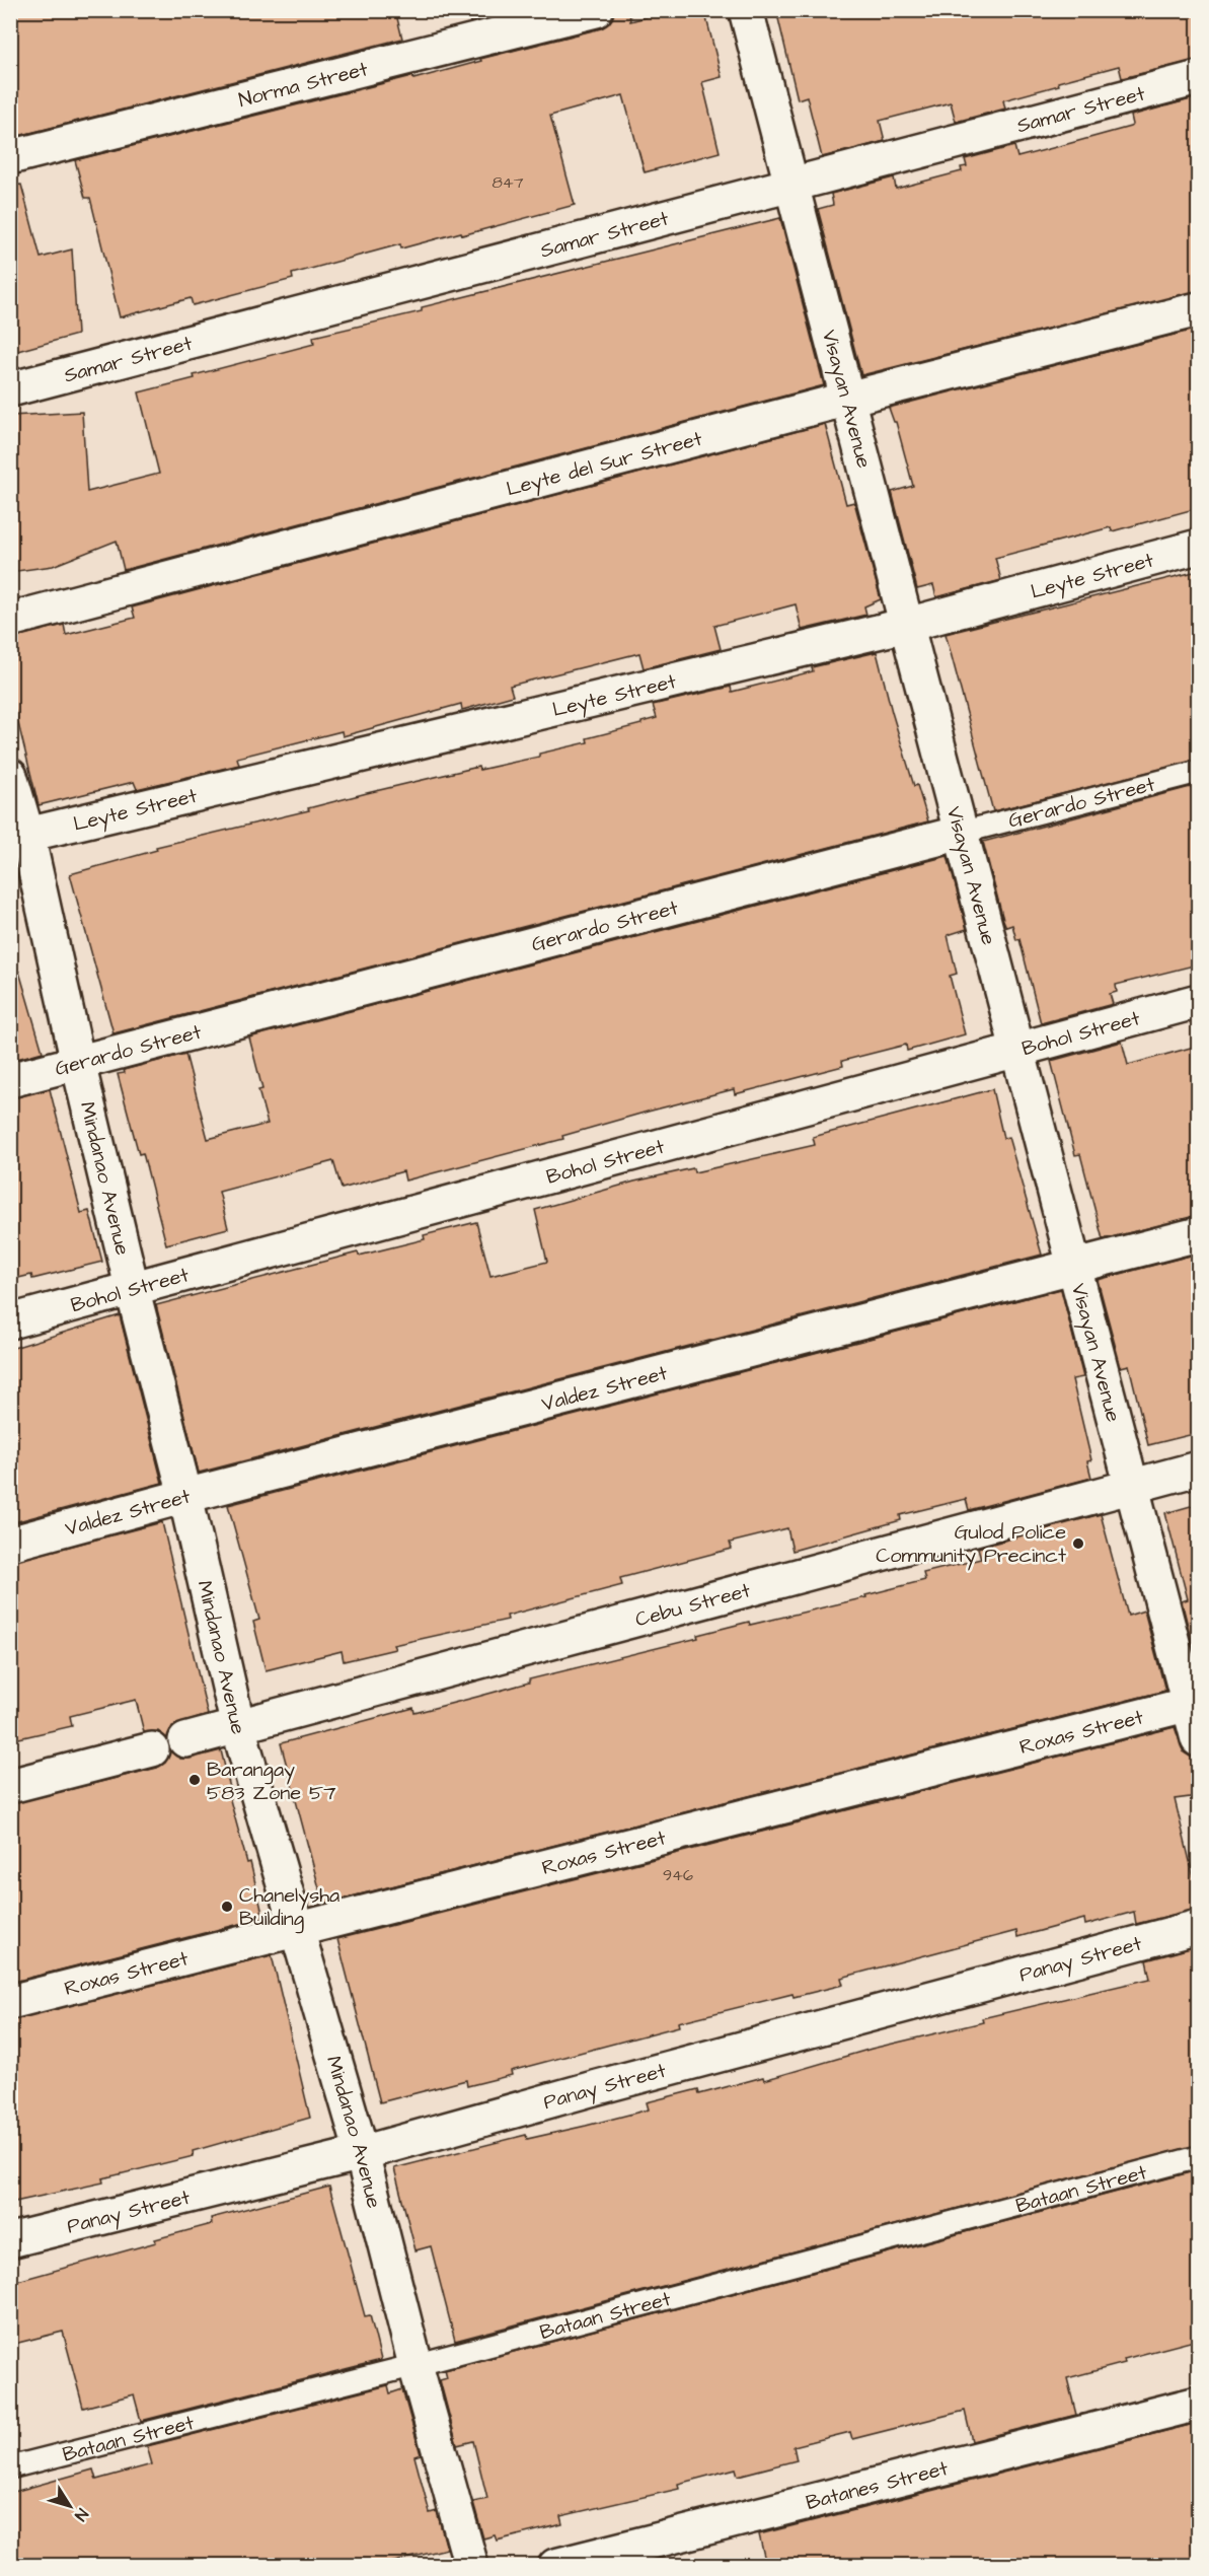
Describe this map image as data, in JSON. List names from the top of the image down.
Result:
{
  "streets": {
    "street": [
      "Norma Street",
      "Samar Street",
      "Visayan Avenue",
      "Leyte del Sur Street",
      "Leyte Street",
      "Gerardo Street",
      "Bohol Street",
      "Mindanao Avenue",
      "Valdez Street",
      "Cebu Street",
      "Roxas Street",
      "Panay Street",
      "Batanes Street"
    ],
    "lane": ["Bataan Street"]
  },
  "crossings": [
    ["Samar Street", "Visayan Avenue"],
    ["Visayan Avenue", "Leyte del Sur Street"],
    ["Visayan Avenue", "Leyte Street"],
    ["Visayan Avenue", "Gerardo Street"],
    ["Visayan Avenue", "Bohol Street"],
    ["Visayan Avenue", "Valdez Street"],
    ["Visayan Avenue", "Cebu Street"],
    ["Visayan Avenue", "Roxas Street"],
    ["Leyte Street", "Mindanao Avenue"],
    ["Gerardo Street", "Mindanao Avenue"],
    ["Bohol Street", "Mindanao Avenue"],
    ["Mindanao Avenue", "Valdez Street"],
    ["Mindanao Avenue", "Cebu Street"],
    ["Mindanao Avenue", "Roxas Street"],
    ["Mindanao Avenue", "Panay Street"],
    ["Mindanao Avenue", "Bataan Street"]
  ],
  "places": ["Gulod Police Community Precinct", "Barangay 583 Zone 57", "Chanelysha Building"],
  "house_numbers": ["847", "946"],
  "north": "bottom right"
}
